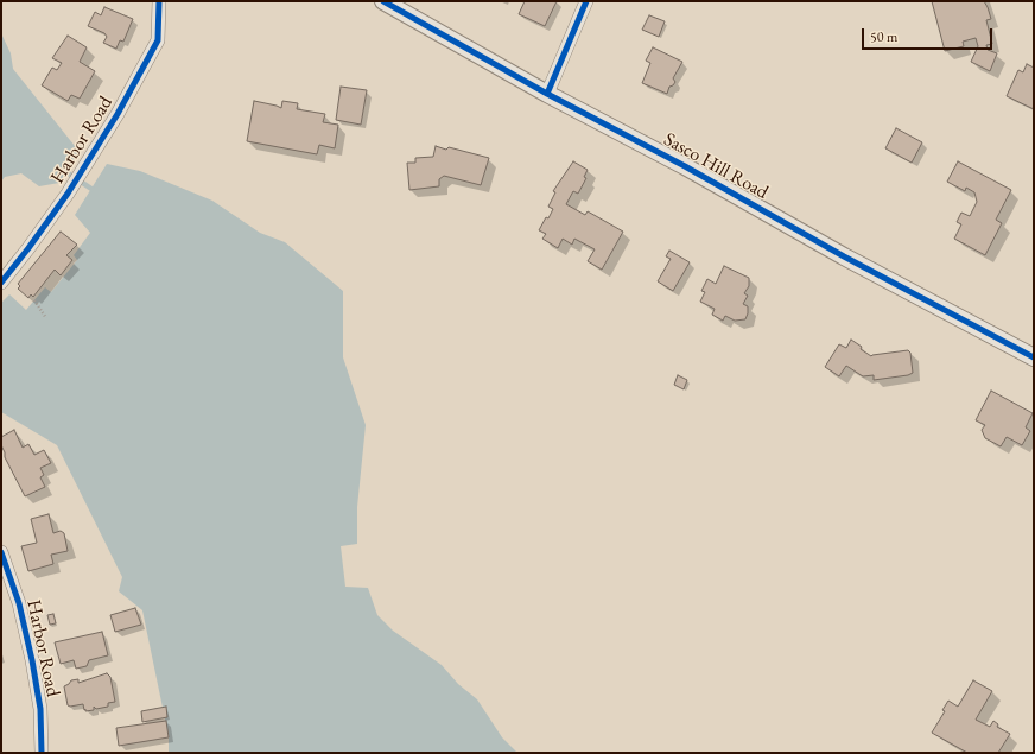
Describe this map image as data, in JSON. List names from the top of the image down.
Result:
{
  "streets": {
    "street": ["Harbor Road", "Sasco Hill Road"]
  },
  "scale_bar": "50 m"
}
